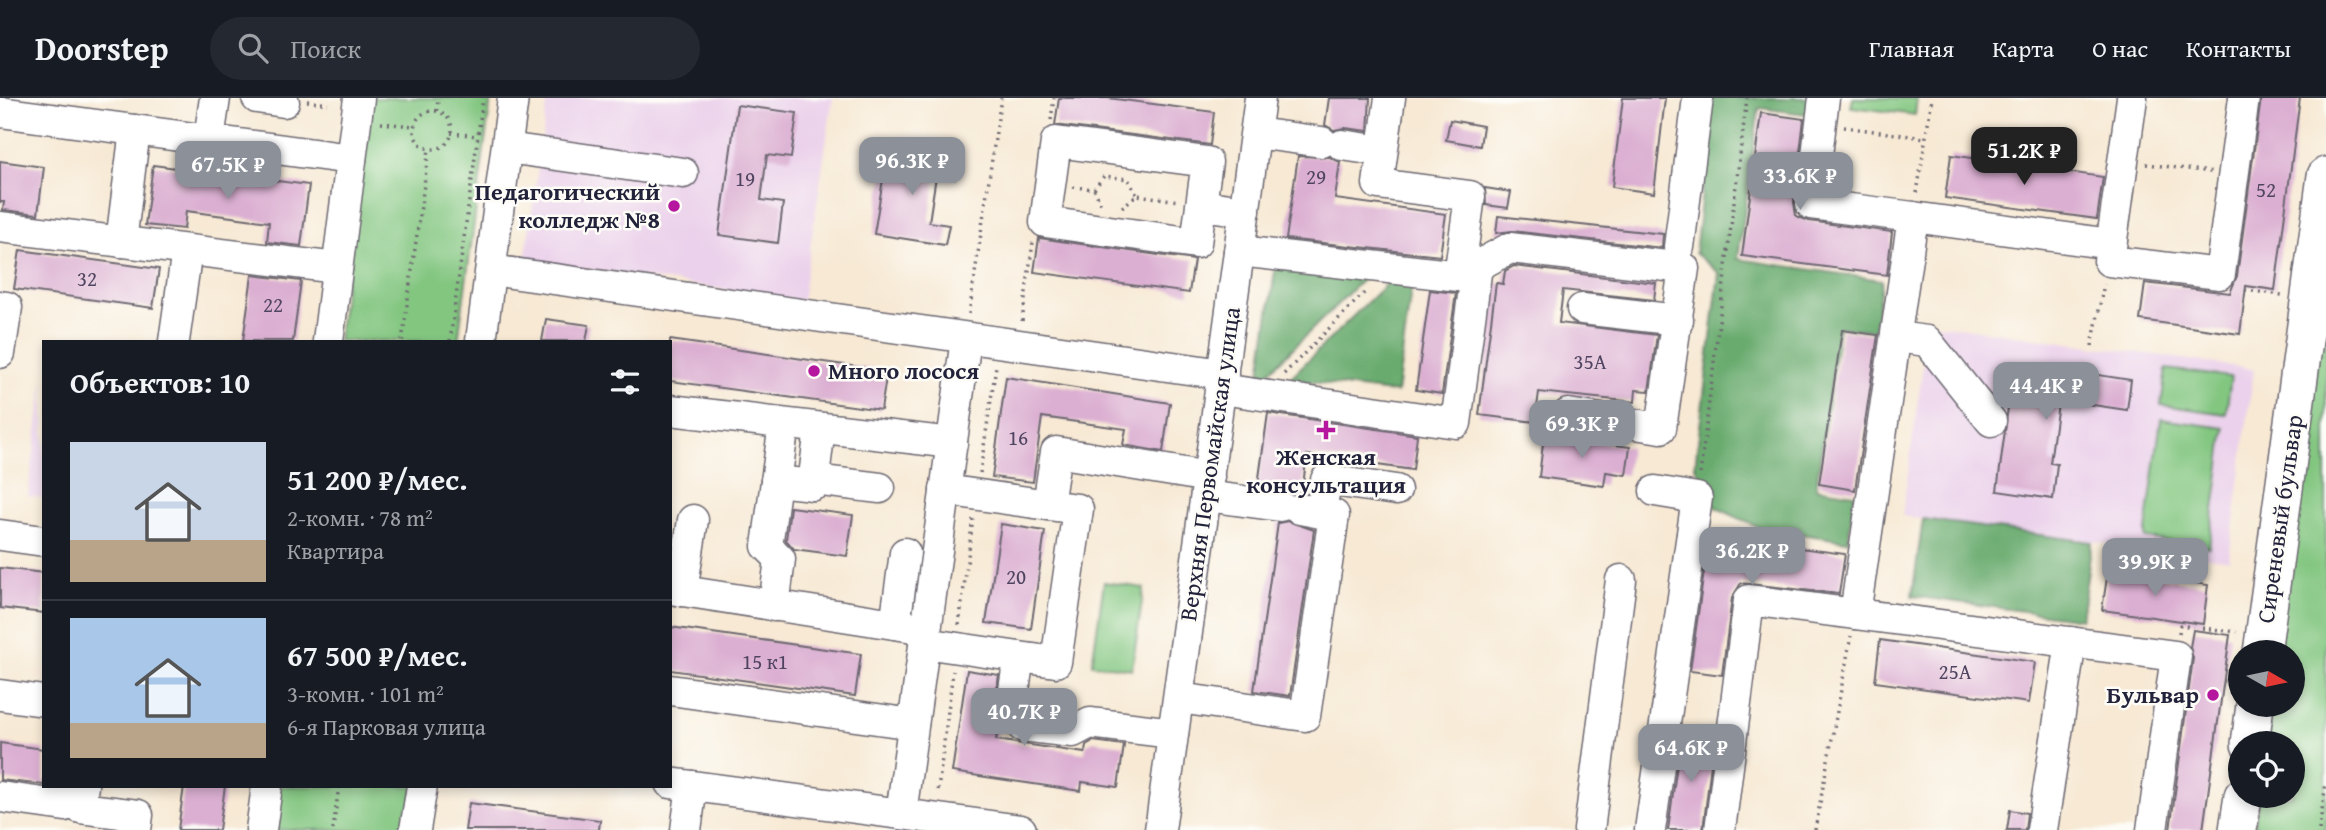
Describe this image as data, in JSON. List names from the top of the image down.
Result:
{
  "streets": {
    "main road": ["Сиреневый бульвар"],
    "street": ["Верхняя Первомайская улица"]
  },
  "places": {
    "other": ["Педагогический колледж №8", "Много лосося", "Бульвар"],
    "health": ["Женская консультация"]
  },
  "house_numbers": [
    "29",
    "19",
    "52",
    "32",
    "22",
    "35А",
    "16",
    "20",
    "15 к1",
    "25А"
  ],
  "north": "right",
  "page": {
    "header": "Doorstep",
    "search": "Поиск",
    "nav": [
      "Главная",
      "Карта",
      "О нас",
      "Контакты"
    ],
    "price": [
      "51.2K ₽",
      "96.3K ₽",
      "67.5K ₽",
      "33.6K ₽",
      "44.4K ₽",
      "69.3K ₽",
      "36.2K ₽",
      "39.9K ₽",
      "40.7K ₽",
      "64.6K ₽"
    ],
    "heading": "Объектов: 10",
    "list": [
      {
        "name": "51 200 ₽/мес.",
        "note": "2-комн. · 78 m² · Квартира"
      },
      {
        "name": "67 500 ₽/мес.",
        "note": "3-комн. · 101 m² · 6-я Парковая улица"
      }
    ]
  }
}
